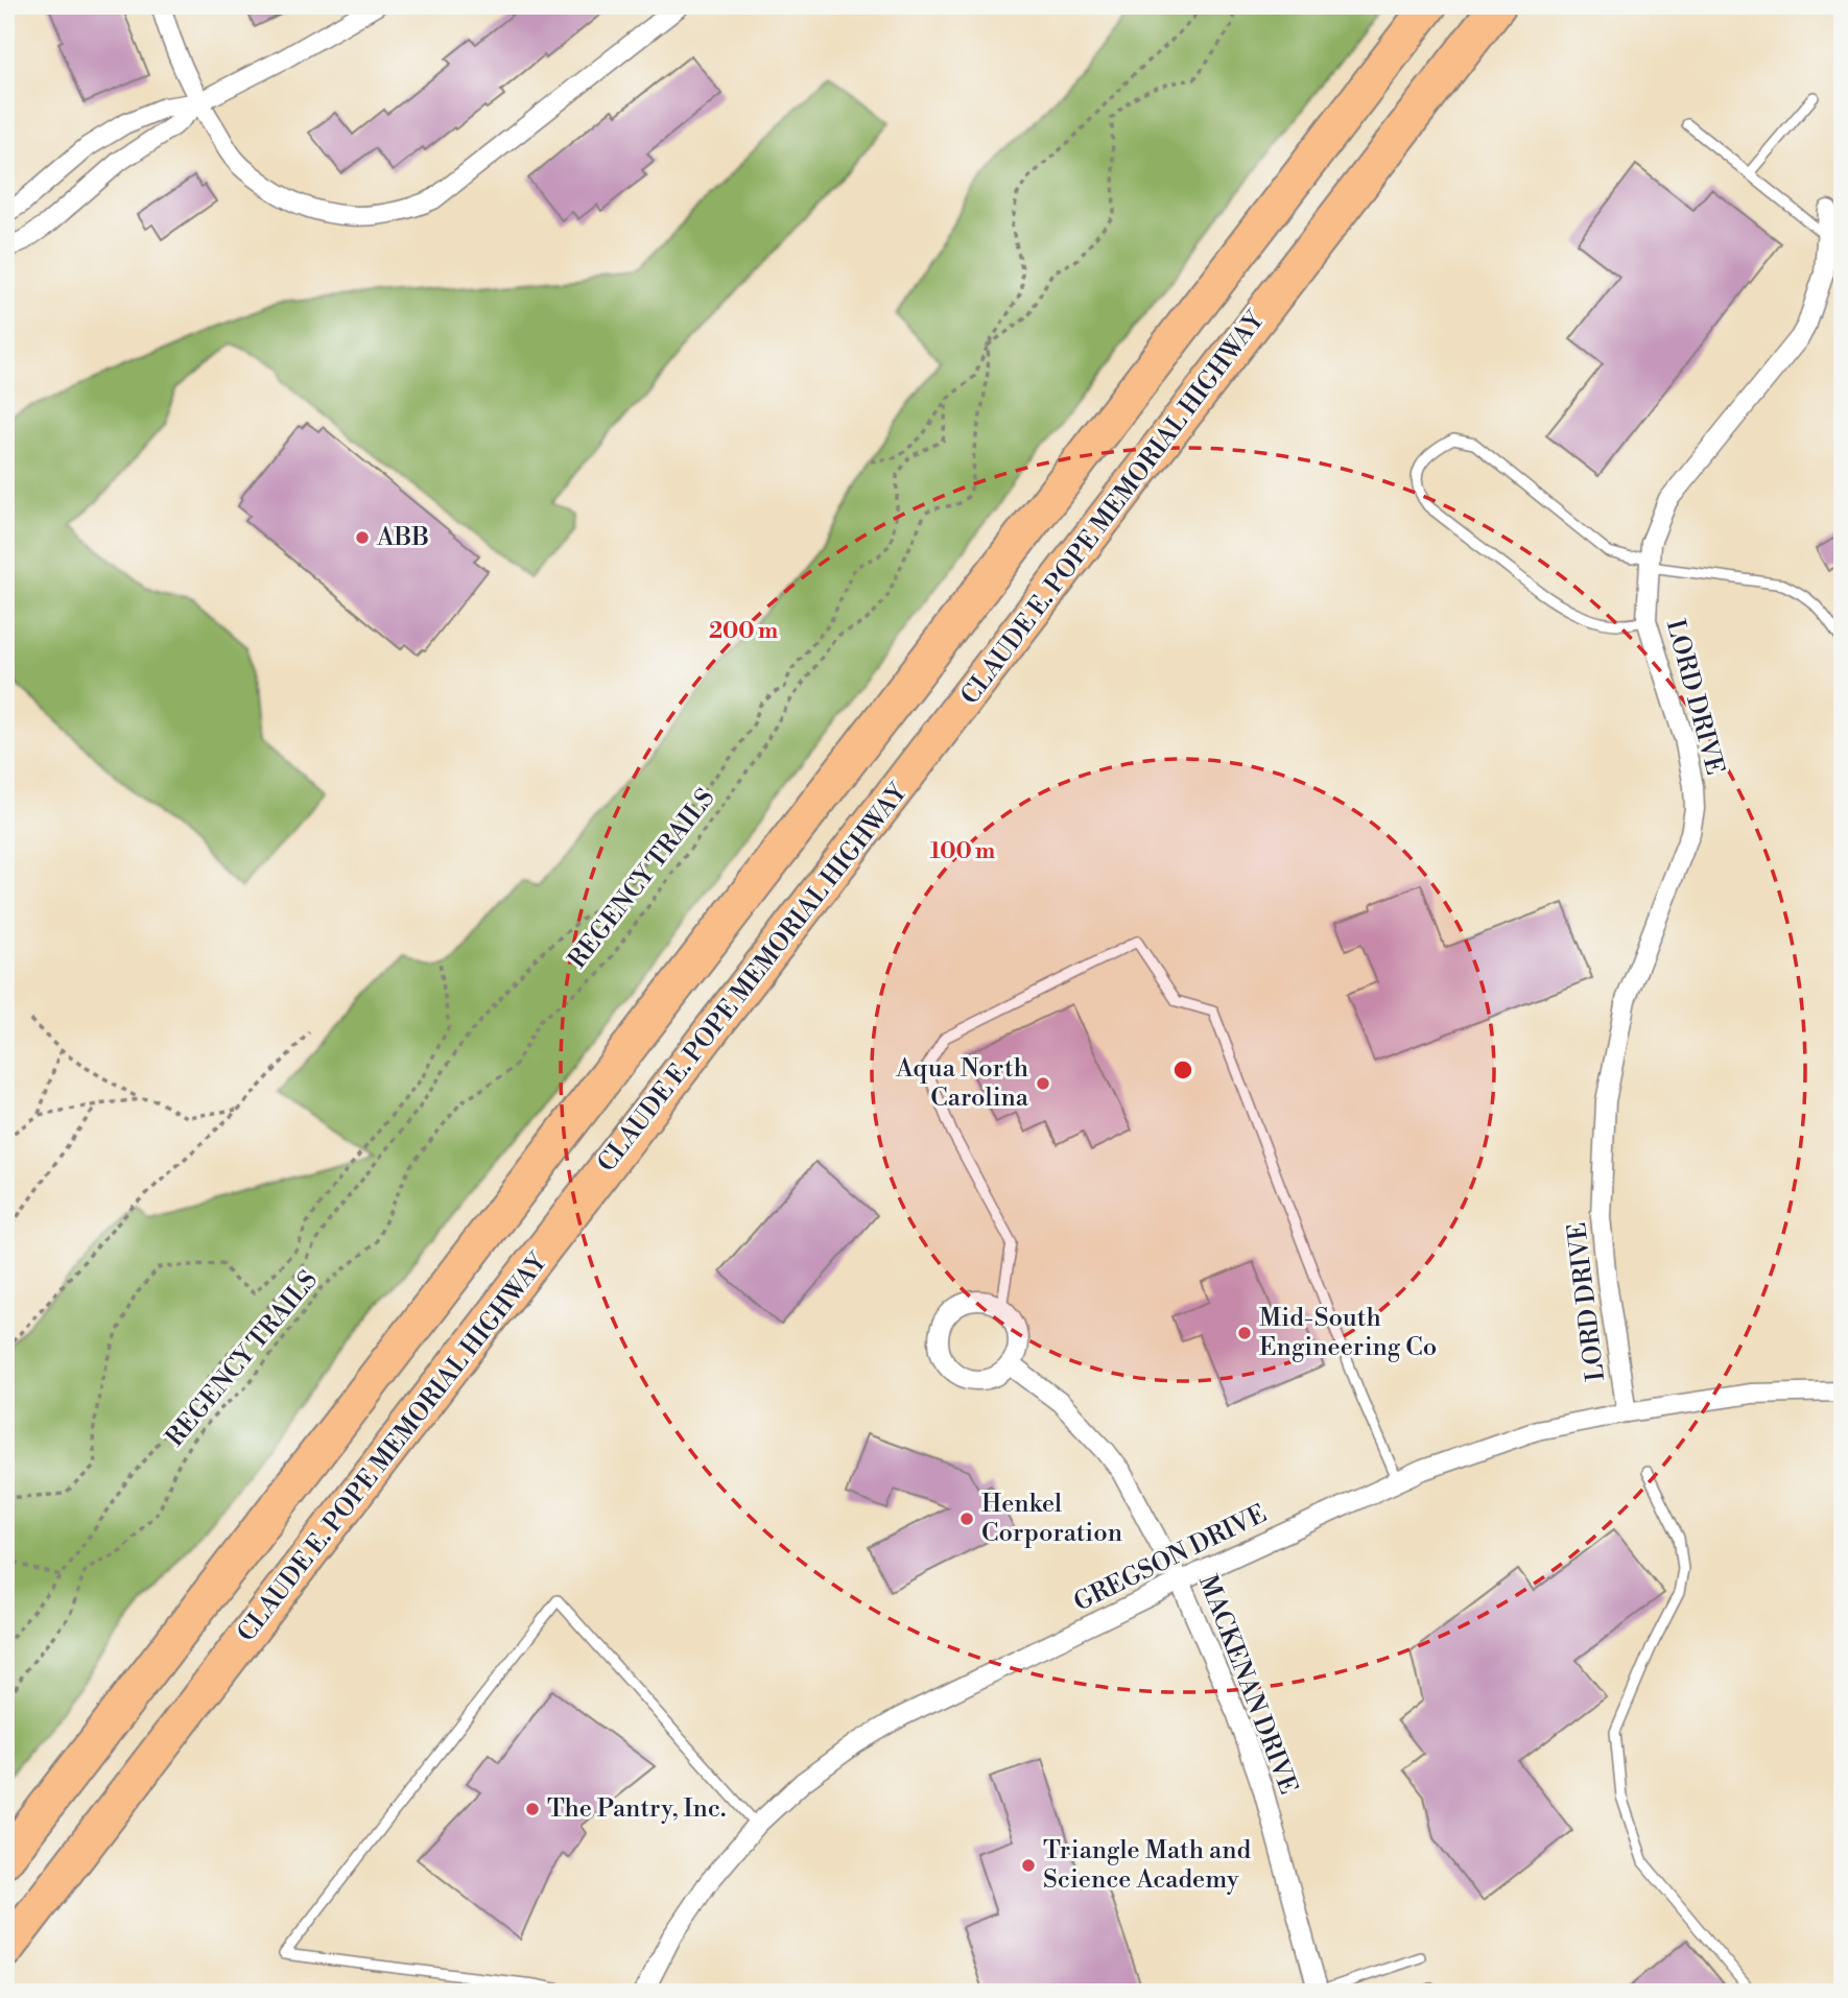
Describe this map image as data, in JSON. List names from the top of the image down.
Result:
{
  "streets": {
    "highway": ["CLAUDE E. POPE MEMORIAL HIGHWAY"],
    "street": ["LORD DRIVE", "GREGSON DRIVE", "MACKENAN DRIVE"],
    "path": ["REGENCY TRAILS"]
  },
  "crossings": [
    ["LORD DRIVE", "GREGSON DRIVE"],
    ["GREGSON DRIVE", "MACKENAN DRIVE"]
  ],
  "places": [
    "ABB",
    "Aqua North Carolina",
    "Mid-South Engineering Co",
    "Henkel Corporation",
    "The Pantry, Inc.",
    "Triangle Math and Science Academy"
  ],
  "rings": ["200 m", "100 m"]
}
